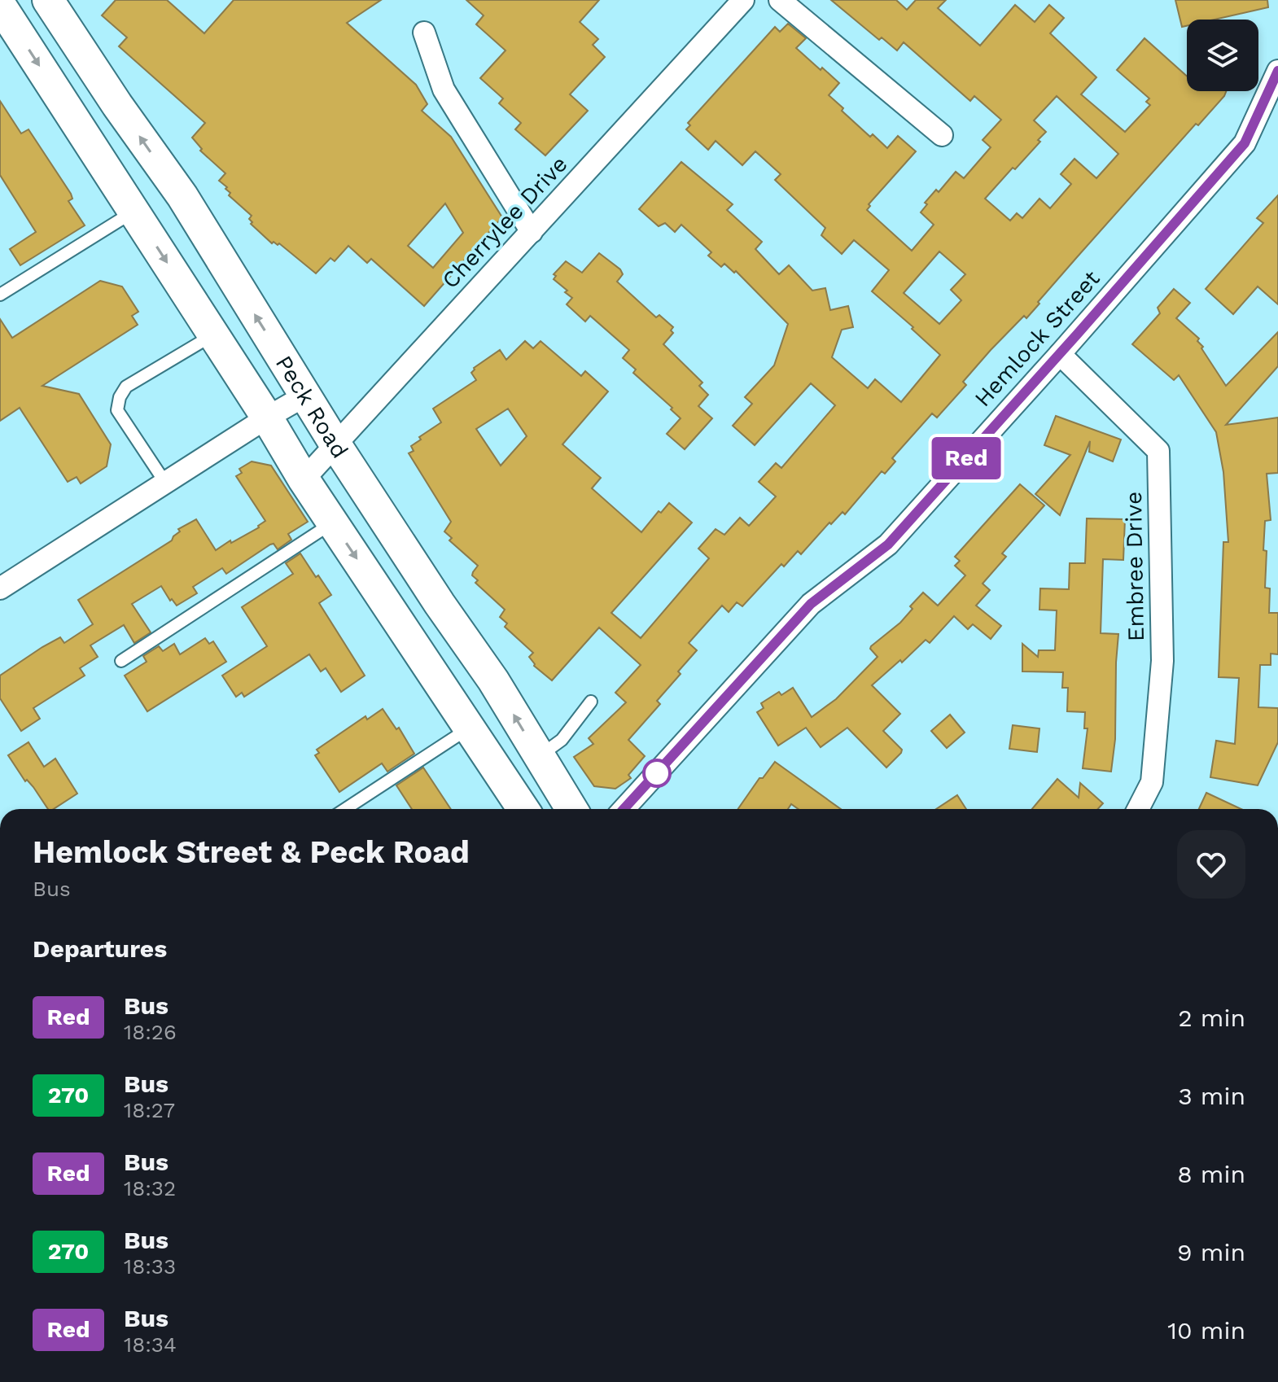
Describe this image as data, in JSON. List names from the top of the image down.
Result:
{
  "streets": {
    "main road": ["Peck Road"],
    "street": ["Cherrylee Drive", "Hemlock Street", "Embree Drive"]
  },
  "crossings": [
    ["Cherrylee Drive", "Peck Road"],
    ["Hemlock Street", "Embree Drive"]
  ],
  "lines": ["bus line Red"],
  "page": {
    "on_map": "Red",
    "heading": [
      ["Hemlock Street & Peck Road", "Bus"],
      "Departures"
    ],
    "list": [
      {
        "mark": "Red",
        "name": "Bus",
        "note": "18:26",
        "value": "2 min"
      },
      {
        "mark": "270",
        "name": "Bus",
        "note": "18:27",
        "value": "3 min"
      },
      {
        "mark": "Red",
        "name": "Bus",
        "note": "18:32",
        "value": "8 min"
      },
      {
        "mark": "270",
        "name": "Bus",
        "note": "18:33",
        "value": "9 min"
      },
      {
        "mark": "Red",
        "name": "Bus",
        "note": "18:34",
        "value": "10 min"
      }
    ]
  }
}
